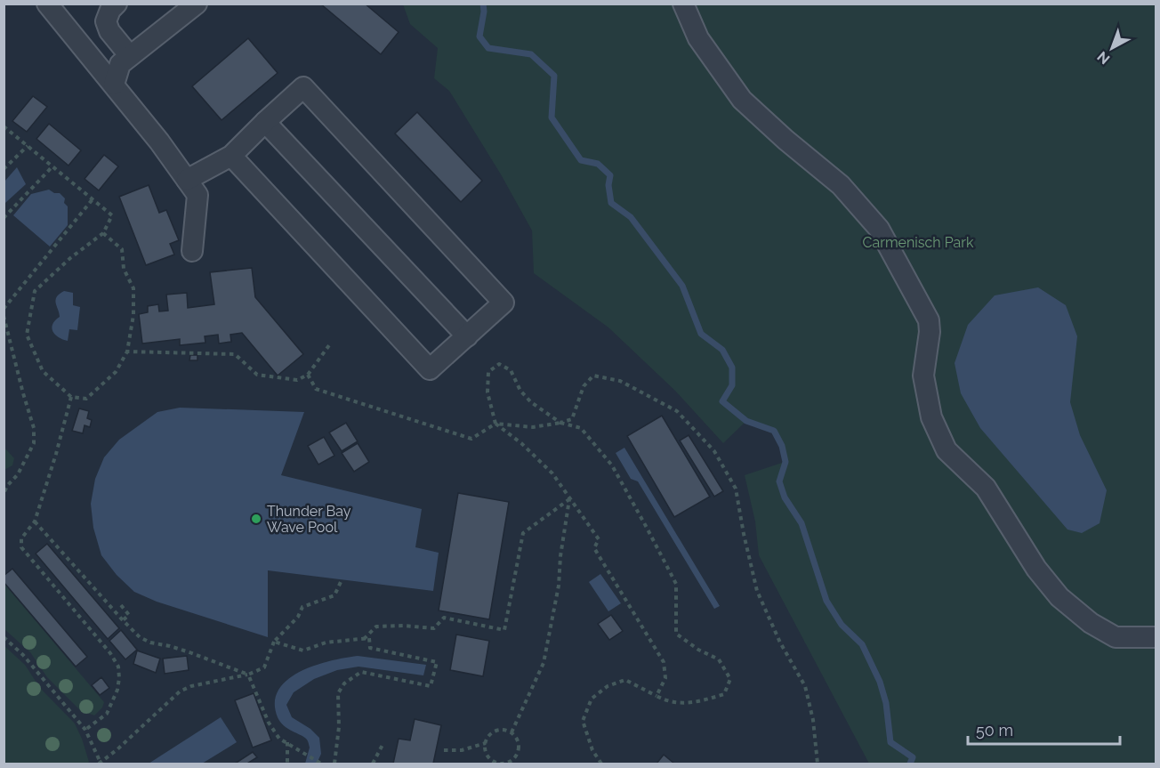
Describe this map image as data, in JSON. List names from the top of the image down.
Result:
{
  "parks": ["Carmenisch Park"],
  "places": ["Thunder Bay Wave Pool"],
  "scale_bar": "50 m",
  "north": "bottom left"
}
